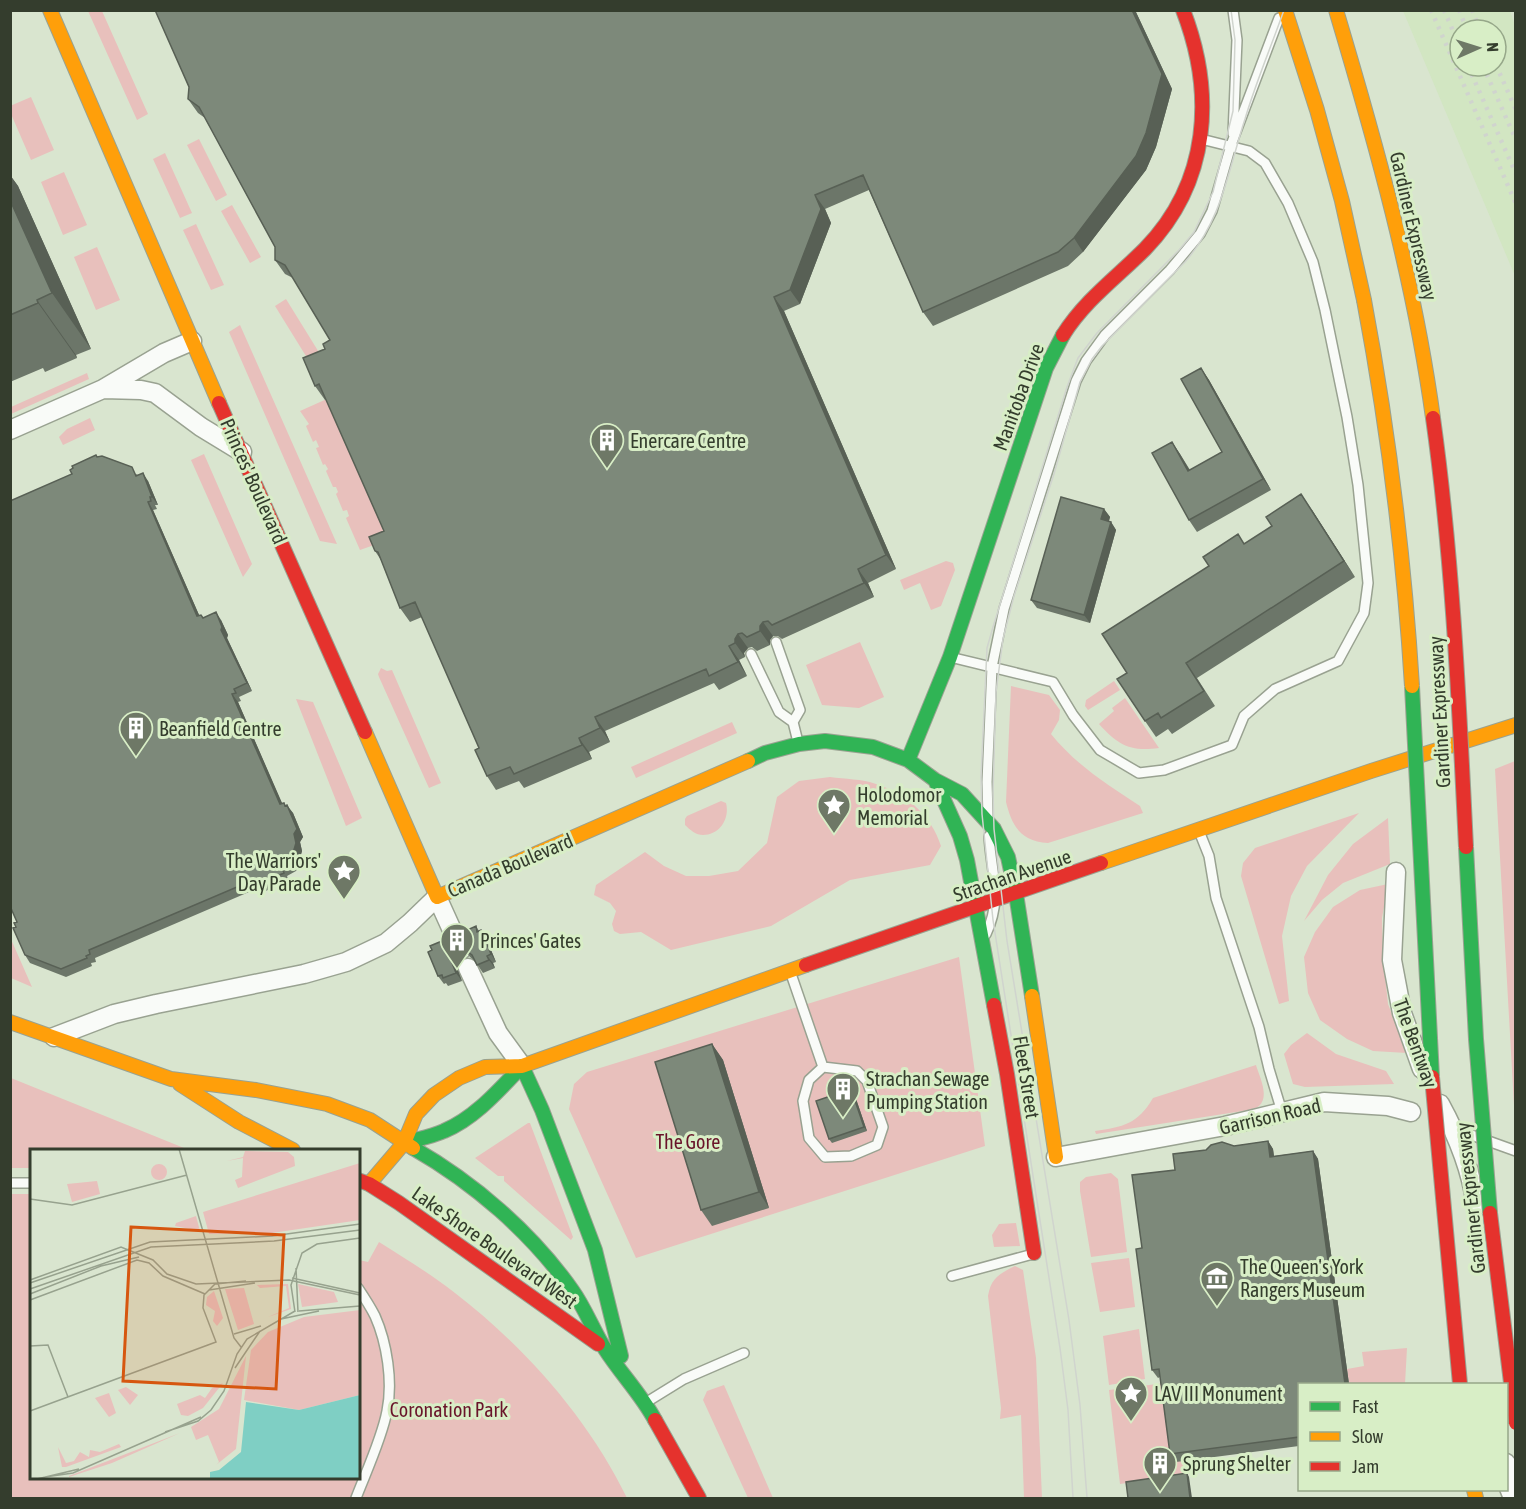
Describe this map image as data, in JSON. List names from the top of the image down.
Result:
{
  "streets": {
    "main road": [
      "Gardiner Expressway",
      "Manitoba Drive",
      "Princes' Boulevard",
      "Canada Boulevard",
      "Strachan Avenue",
      "Fleet Street",
      "Lake Shore Boulevard West"
    ],
    "street": ["The Bentway", "Garrison Road"]
  },
  "crossings": [
    ["Manitoba Drive", "Canada Boulevard"],
    ["Princes' Boulevard", "Canada Boulevard"],
    ["Canada Boulevard", "Lake Shore Boulevard West"],
    ["Strachan Avenue", "Fleet Street"],
    ["Strachan Avenue", "Lake Shore Boulevard West"],
    ["The Bentway", "Garrison Road"],
    ["Fleet Street", "Garrison Road"]
  ],
  "parks": ["The Gore", "Coronation Park"],
  "places": {
    "building": [
      "Enercare Centre",
      "Beanfield Centre",
      "Princes' Gates",
      "Strachan Sewage Pumping Station",
      "Sprung Shelter"
    ],
    "place": ["Holodomor Memorial", "The Warriors' Day Parade", "LAV III Monument"],
    "museum": ["The Queen's York Rangers Museum"]
  },
  "legend": ["Fast", "Slow", "Jam"],
  "north": "right"
}
